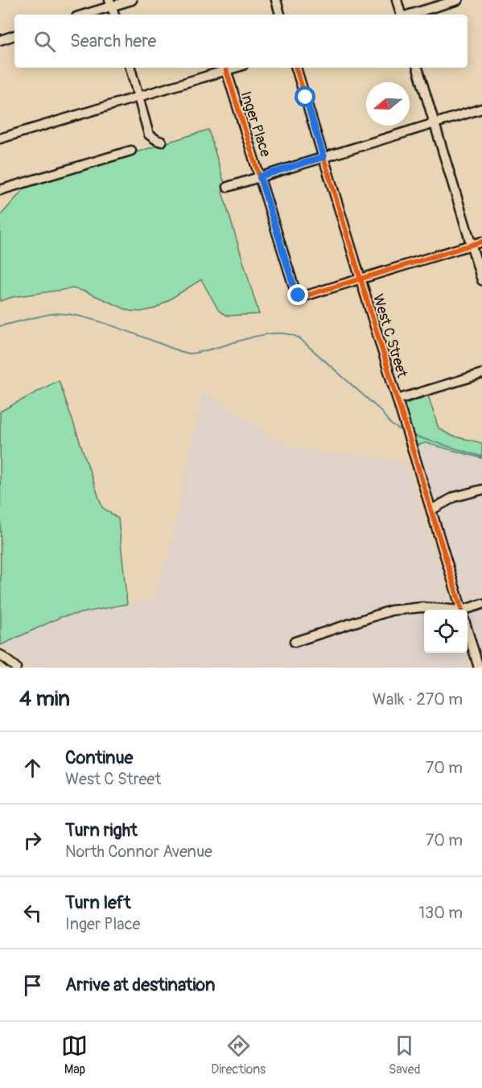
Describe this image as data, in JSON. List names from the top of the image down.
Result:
{
  "streets": {
    "street": ["Inger Place", "West C Street"]
  },
  "crossings": [
    ["Inger Place", "West C Street"]
  ],
  "north": "left",
  "page": {
    "search": "Search here",
    "heading": ["4 min", "Walk · 270 m"],
    "list": [
      ["Continue", "West C Street", "70 m"],
      ["Turn right", "North Connor Avenue", "70 m"],
      ["Turn left", "Inger Place", "130 m"],
      "Arrive at destination"
    ],
    "nav": ["Map", "Directions", "Saved"]
  }
}
